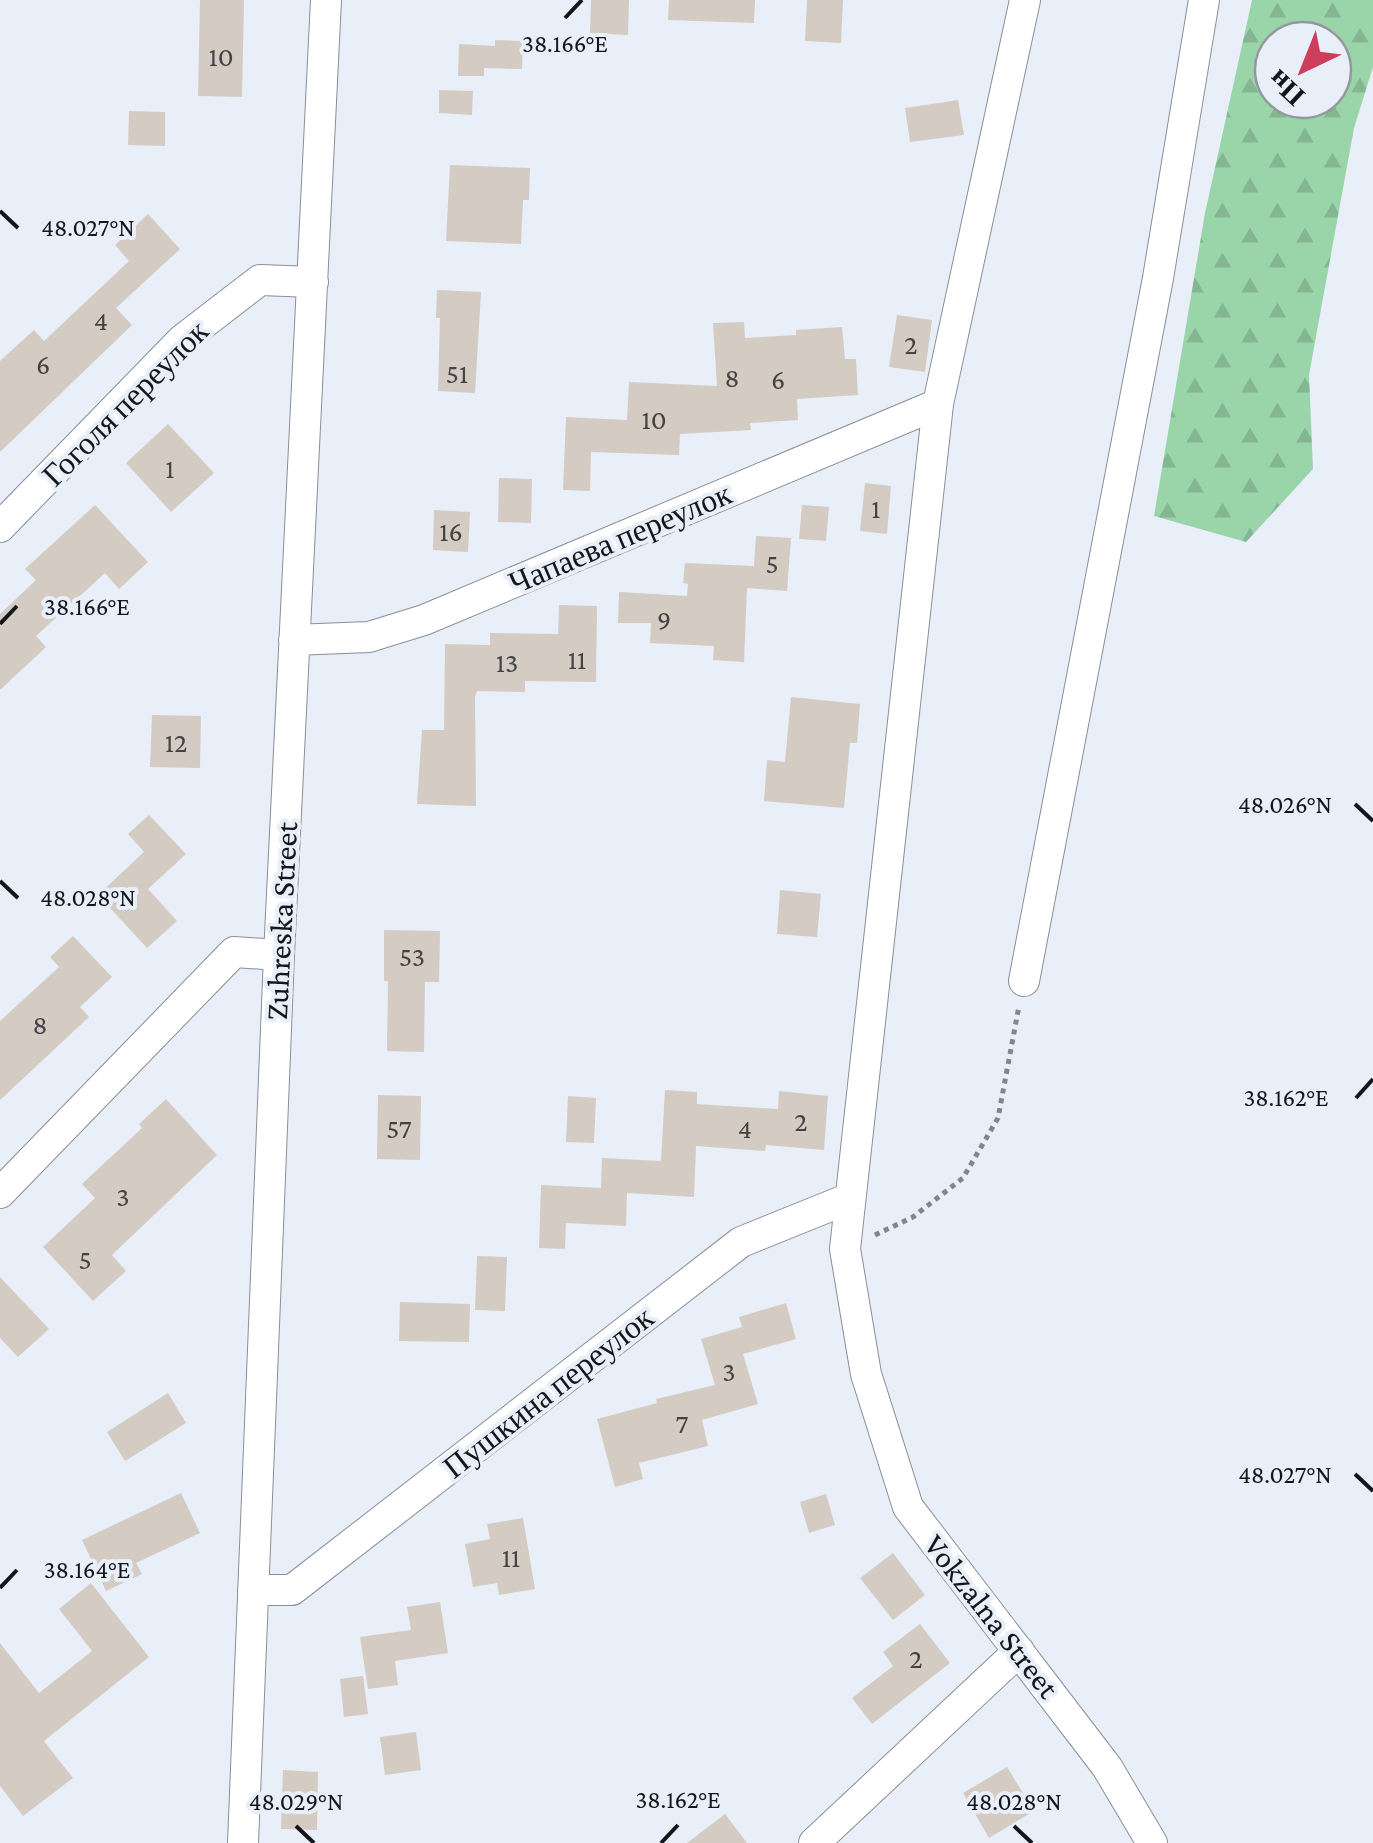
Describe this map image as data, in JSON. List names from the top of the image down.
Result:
{
  "streets": {
    "street": [
      "Гоголя переулок",
      "Чапаева переулок",
      "Zuhreska Street",
      "Пушкина переулок",
      "Vokzalna Street"
    ]
  },
  "crossings": [
    ["Гоголя переулок", "Zuhreska Street"],
    ["Чапаева переулок", "Zuhreska Street"],
    ["Чапаева переулок", "Vokzalna Street"],
    ["Zuhreska Street", "Пушкина переулок"],
    ["Пушкина переулок", "Vokzalna Street"]
  ],
  "house_numbers": [
    "10",
    "4",
    "2",
    "6",
    "51",
    "8",
    "6",
    "10",
    "1",
    "1",
    "16",
    "5",
    "9",
    "11",
    "13",
    "12",
    "53",
    "8",
    "2",
    "57",
    "4",
    "3",
    "5",
    "3",
    "7",
    "11",
    "2"
  ],
  "north": "bottom left",
  "coordinates": [
    "38.166°E",
    "48.027°N",
    "48.026°N",
    "48.028°N",
    "38.162°E",
    "38.164°E",
    "48.029°N"
  ]
}
